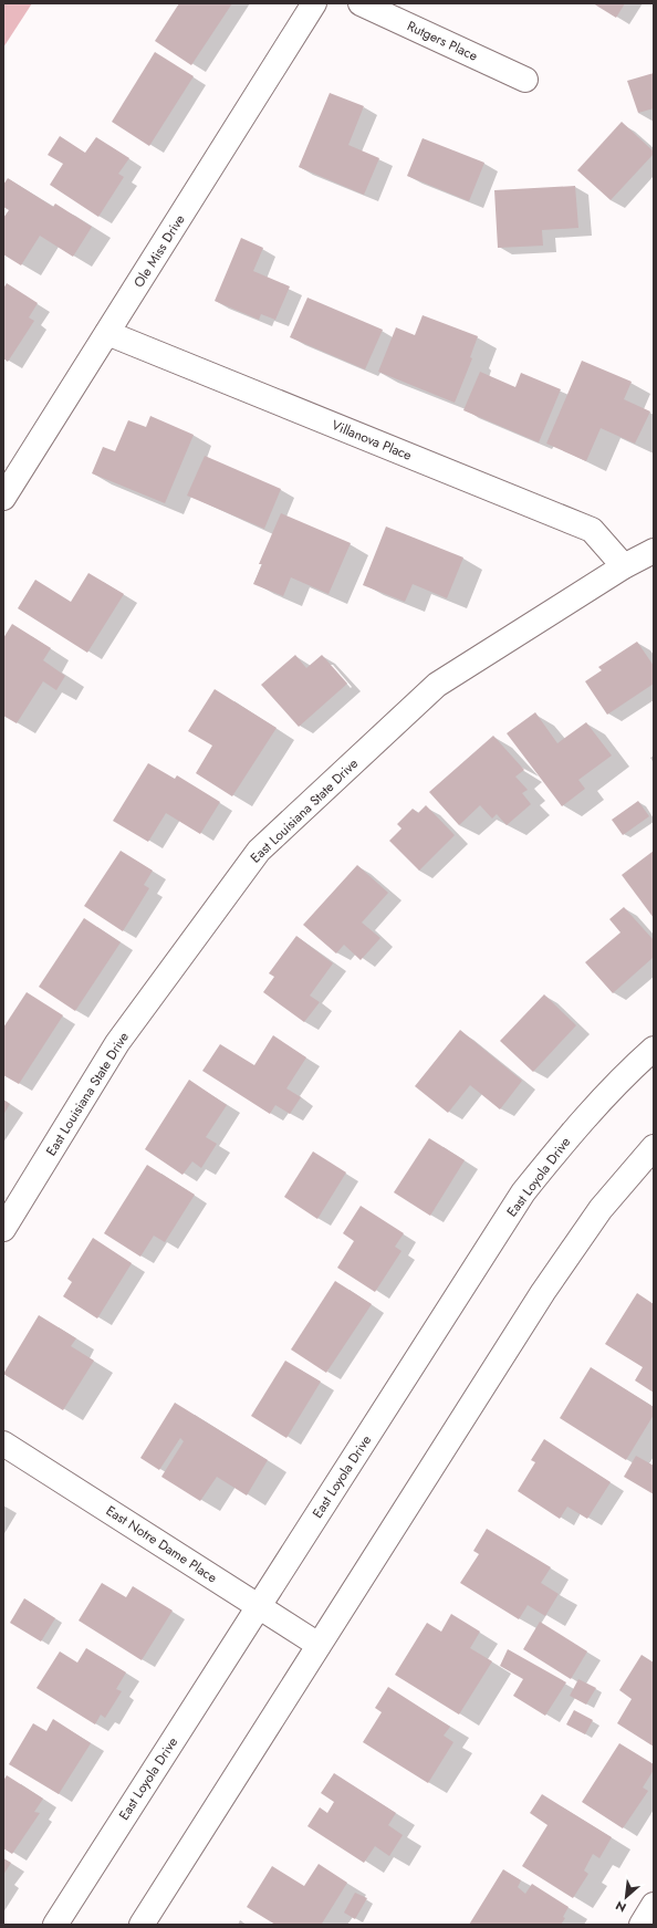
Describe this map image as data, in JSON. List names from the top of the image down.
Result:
{
  "streets": {
    "street": [
      "Rutgers Place",
      "Ole Miss Drive",
      "Villanova Place",
      "East Louisiana State Drive",
      "East Loyola Drive",
      "East Notre Dame Place"
    ]
  },
  "crossings": [
    ["Ole Miss Drive", "Villanova Place"],
    ["Villanova Place", "East Louisiana State Drive"],
    ["East Loyola Drive", "East Notre Dame Place"]
  ],
  "north": "bottom left"
}
